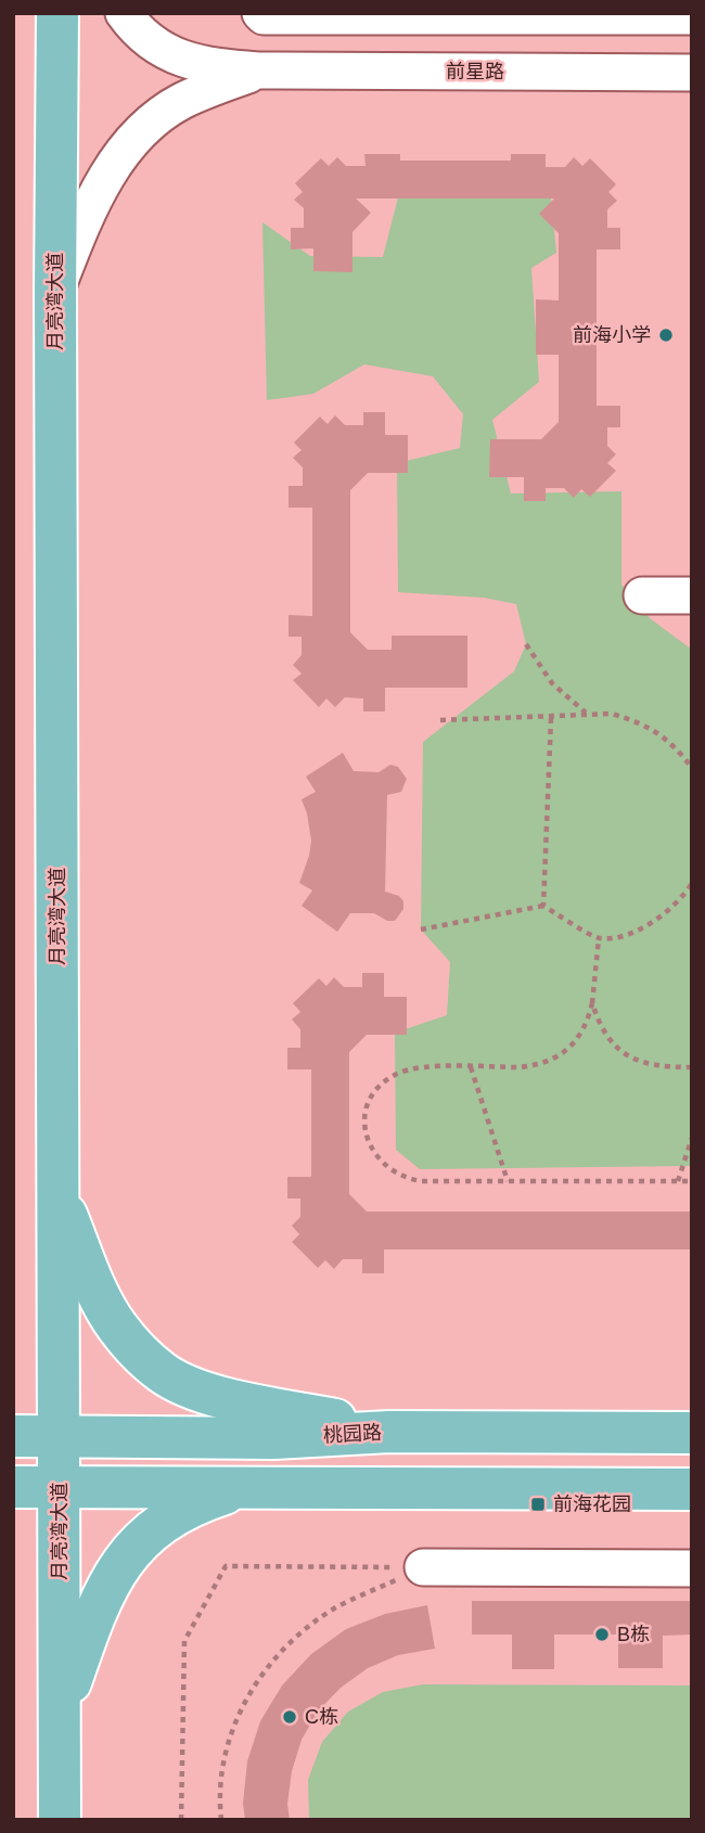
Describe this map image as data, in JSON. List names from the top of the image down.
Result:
{
  "streets": {
    "main road": ["月亮湾大道", "桃园路"],
    "street": ["前星路"]
  },
  "crossings": [
    ["前星路", "月亮湾大道"],
    ["月亮湾大道", "桃园路"]
  ],
  "places": {
    "other": ["前海小学", "B栋", "C栋"],
    "transit": ["前海花园"]
  }
}
